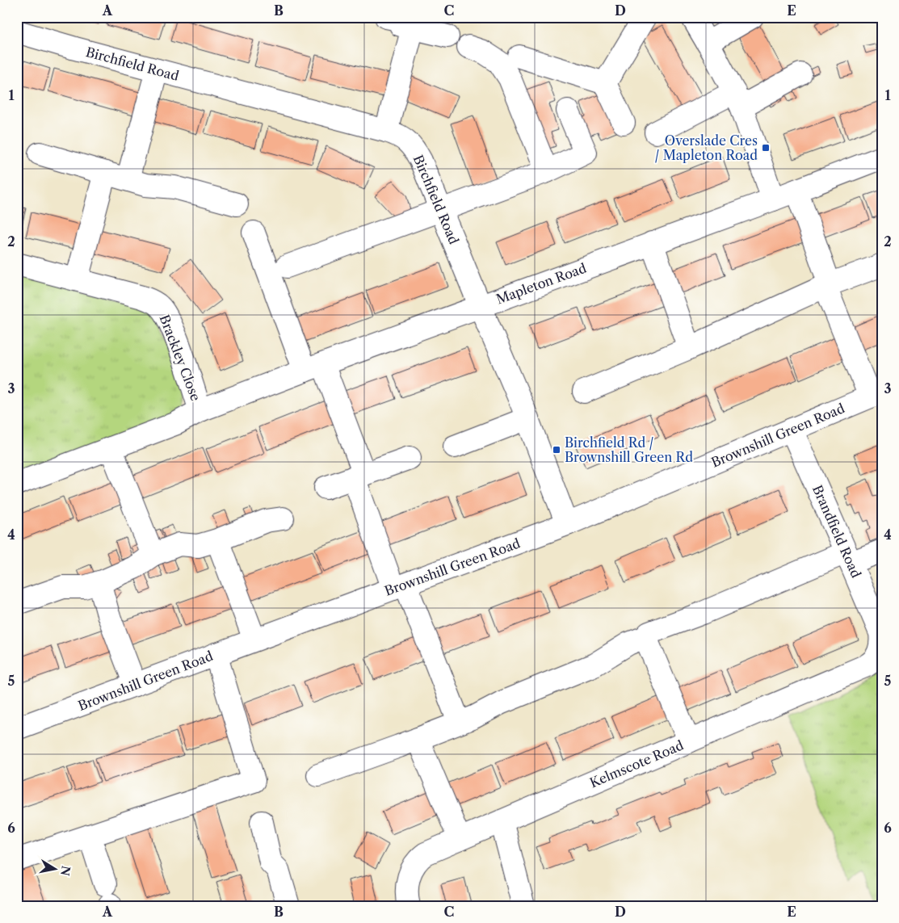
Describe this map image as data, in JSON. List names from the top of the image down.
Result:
{
  "streets": {
    "street": [
      "Birchfield Road",
      "Mapleton Road",
      "Brackley Close",
      "Brownshill Green Road",
      "Brandfield Road",
      "Kelmscote Road"
    ]
  },
  "crossings": [
    ["Birchfield Road", "Mapleton Road"],
    ["Birchfield Road", "Brownshill Green Road"],
    ["Mapleton Road", "Brackley Close"],
    ["Brownshill Green Road", "Brandfield Road"],
    ["Brandfield Road", "Kelmscote Road"]
  ],
  "places": {
    "transit": ["Overslade Cres / Mapleton Road", "Birchfield Rd / Brownshill Green Rd"]
  },
  "north": "right",
  "grid": {
    "columns": [
      "A",
      "B",
      "C",
      "D",
      "E"
    ],
    "rows": [
      "1",
      "2",
      "3",
      "4",
      "5",
      "6"
    ]
  }
}
